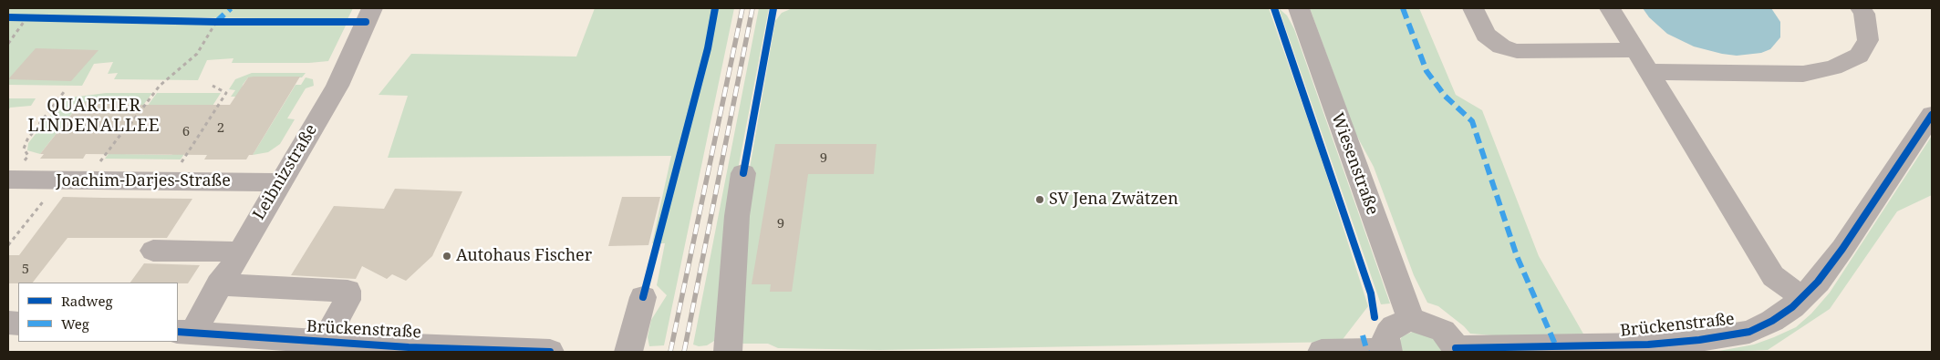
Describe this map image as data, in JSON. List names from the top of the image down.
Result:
{
  "streets": {
    "street": [
      "Wiesenstraße",
      "Leibnizstraße",
      "Joachim-Darjes-Straße",
      "Brückenstraße"
    ]
  },
  "crossings": [
    ["Leibnizstraße", "Joachim-Darjes-Straße"],
    ["Leibnizstraße", "Brückenstraße"]
  ],
  "districts": ["QUARTIER LINDENALLEE"],
  "places": ["SV Jena Zwätzen", "Autohaus Fischer"],
  "house_numbers": [
    "2",
    "6",
    "9",
    "9",
    "5"
  ],
  "legend": ["Radweg", "Weg"]
}
